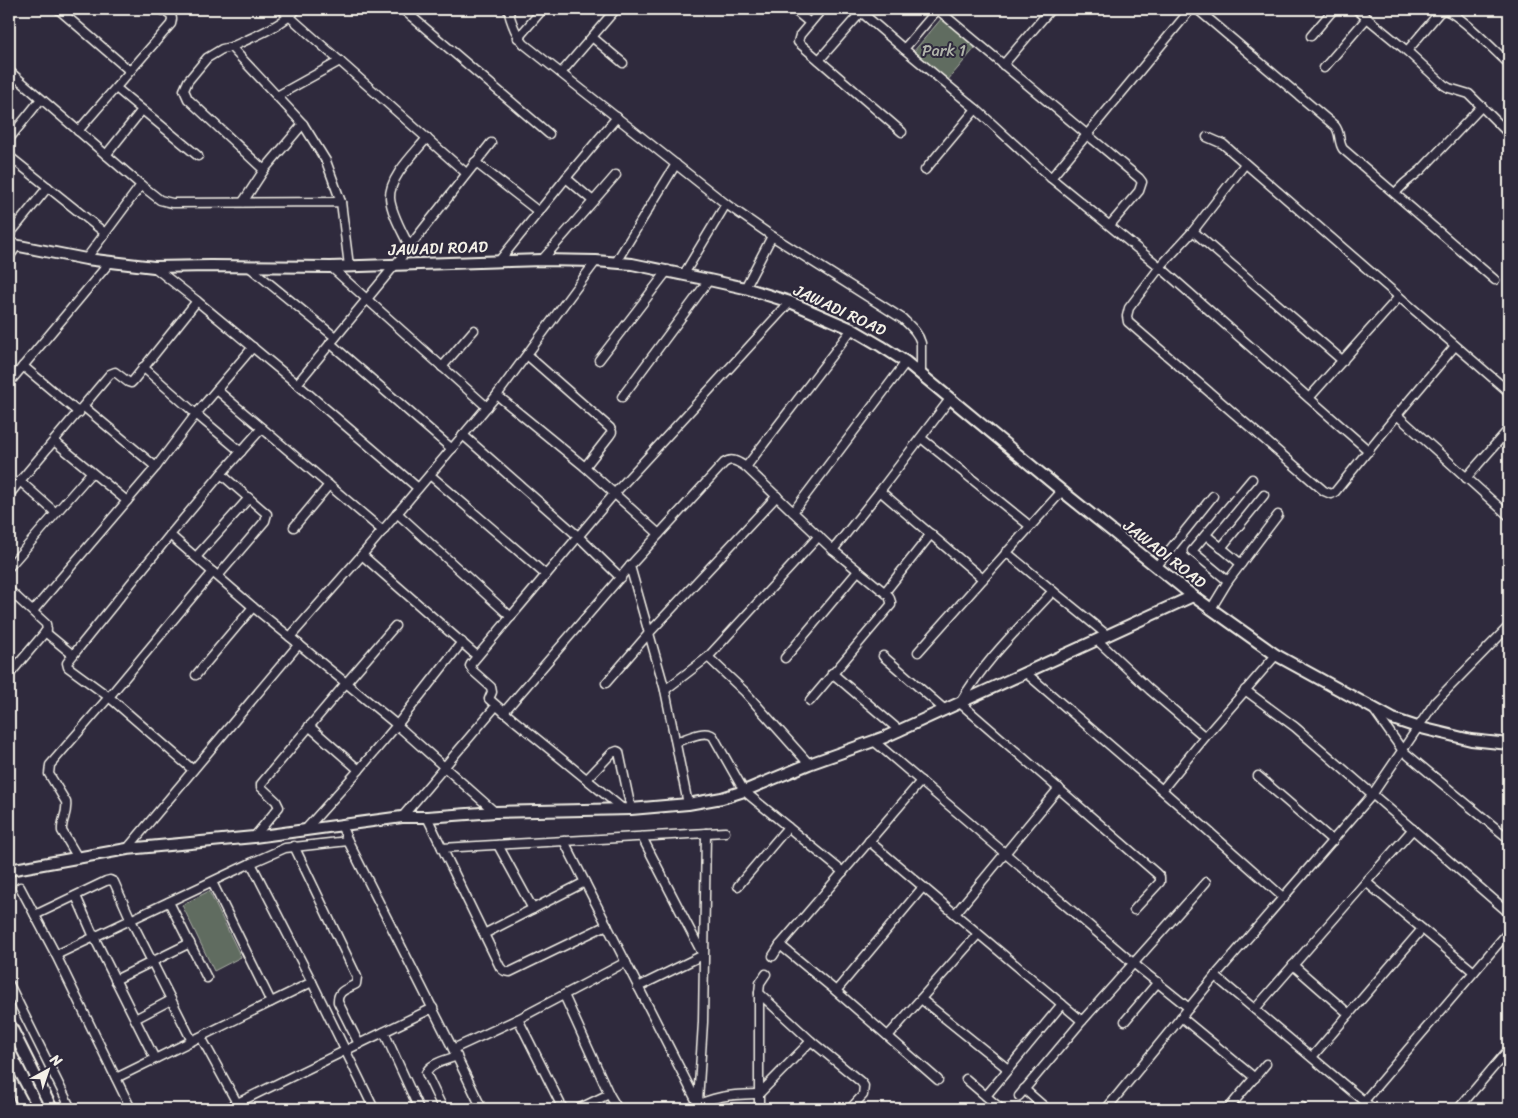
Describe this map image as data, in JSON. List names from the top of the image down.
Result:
{
  "streets": {
    "street": ["JAWADI ROAD"]
  },
  "parks": ["Park 1"],
  "north": "top right"
}
